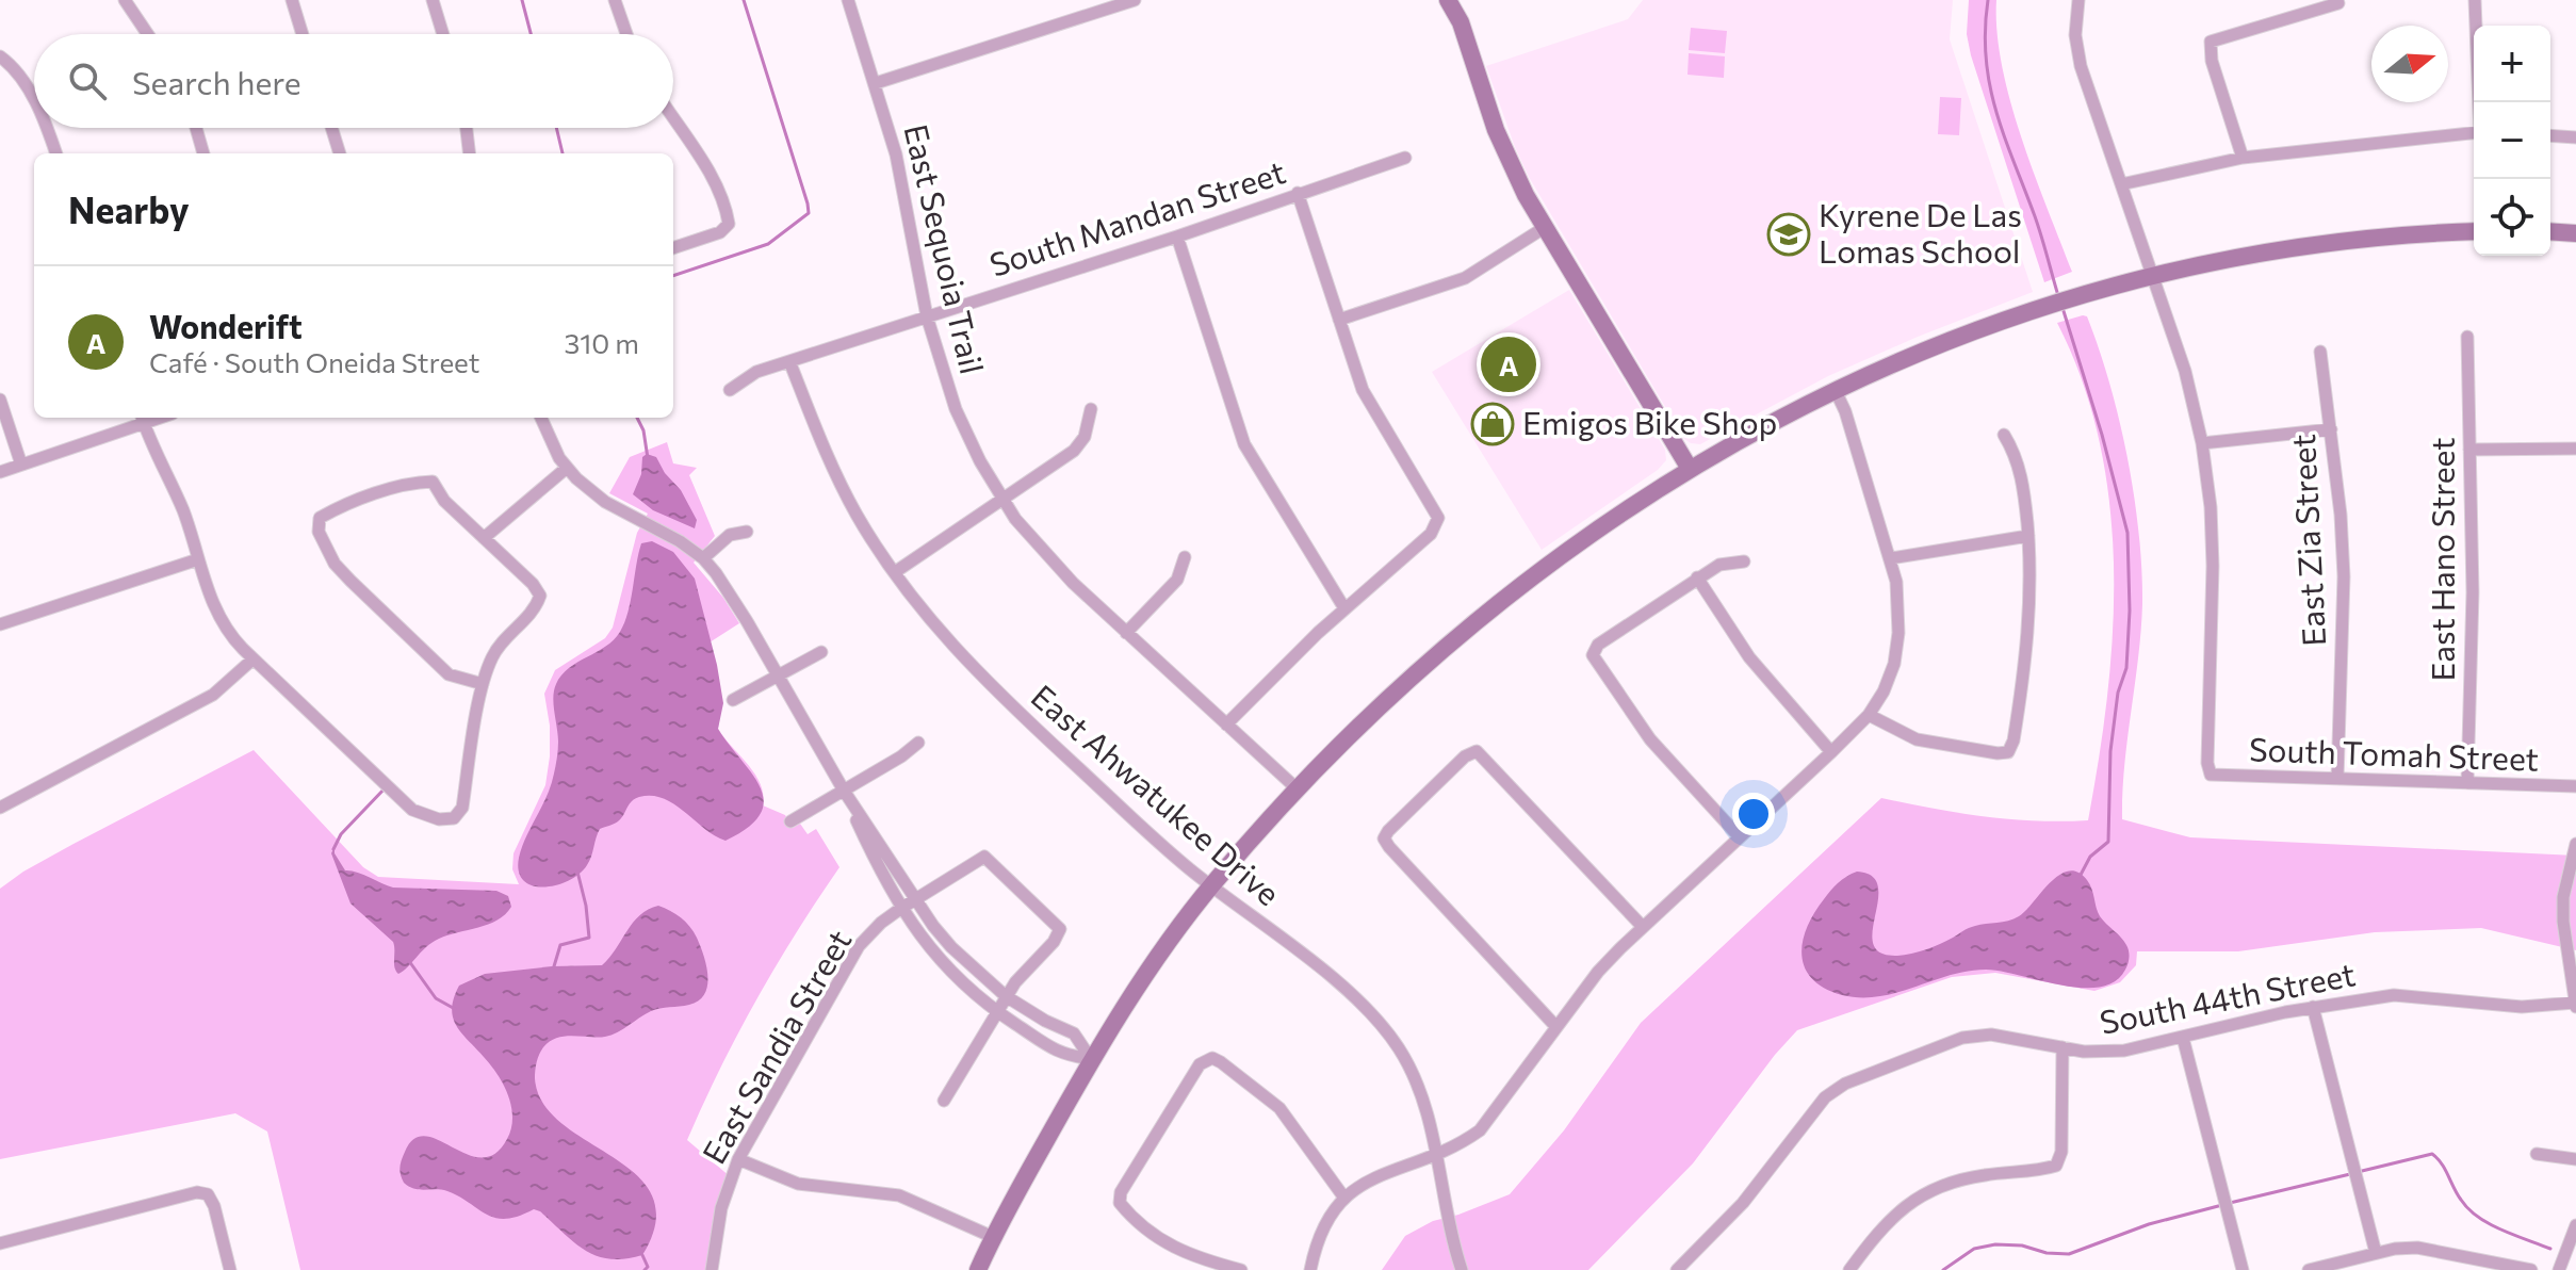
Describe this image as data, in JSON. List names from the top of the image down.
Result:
{
  "streets": {
    "street": [
      "South Mandan Street",
      "East Sequoia Trail",
      "East Zia Street",
      "East Hano Street",
      "South Tomah Street",
      "East Ahwatukee Drive",
      "South 44th Street",
      "East Sandia Street"
    ]
  },
  "crossings": [
    ["South Mandan Street", "East Sequoia Trail"],
    ["South Mandan Street", "East Ahwatukee Drive"],
    ["East Zia Street", "South Tomah Street"],
    ["East Hano Street", "South Tomah Street"]
  ],
  "places": {
    "school or university": ["Kyrene De Las Lomas School"],
    "shop": ["Emigos Bike Shop"]
  },
  "north": "right",
  "page": {
    "map_buttons": ["+", "−"],
    "search": "Search here",
    "heading": "Nearby",
    "list": [
      {
        "mark": "A",
        "name": "Wonderift",
        "note": "Café · South Oneida Street",
        "value": "310 m"
      }
    ],
    "pins": "A"
  }
}
